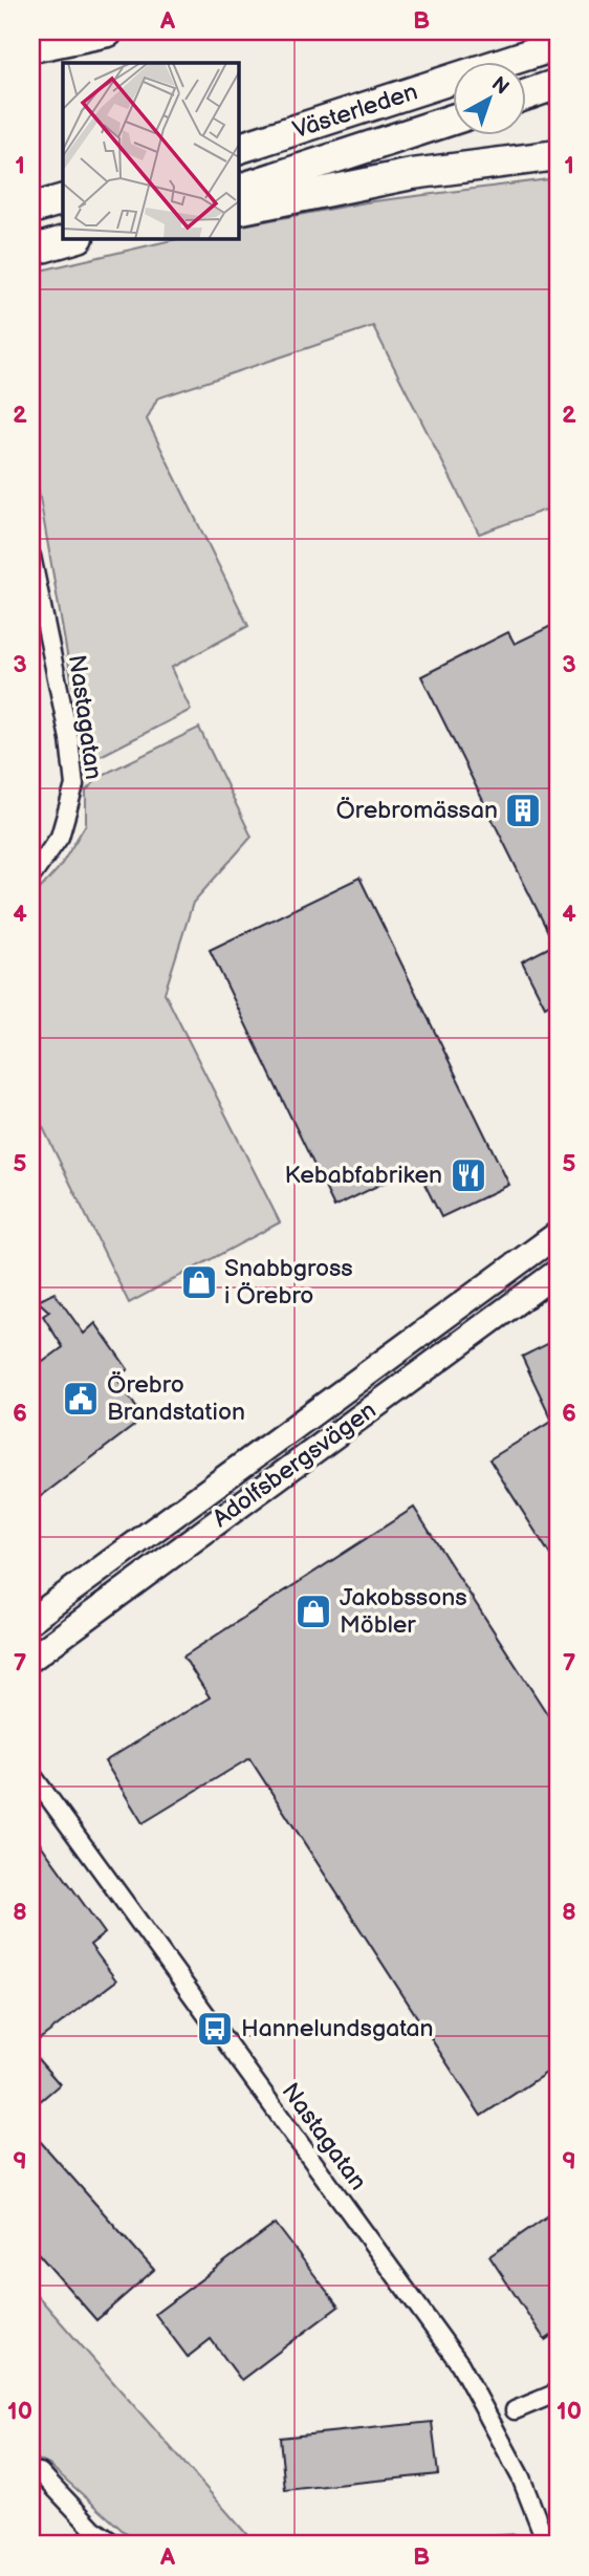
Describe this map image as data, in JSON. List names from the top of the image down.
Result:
{
  "streets": {
    "highway": ["Västerleden"],
    "main road": ["Adolfsbergsvägen"],
    "street": ["Nastagatan"]
  },
  "places": {
    "building": ["Örebromässan"],
    "restaurant": ["Kebabfabriken"],
    "shop": ["Snabbgross i Örebro", "Jakobssons Möbler"],
    "public building": ["Örebro Brandstation"],
    "bus stop": ["Hannelundsgatan"]
  },
  "north": "top right",
  "grid": {
    "columns": ["A", "B"],
    "rows": [
      "1",
      "2",
      "3",
      "4",
      "5",
      "6",
      "7",
      "8",
      "9",
      "10"
    ]
  }
}
